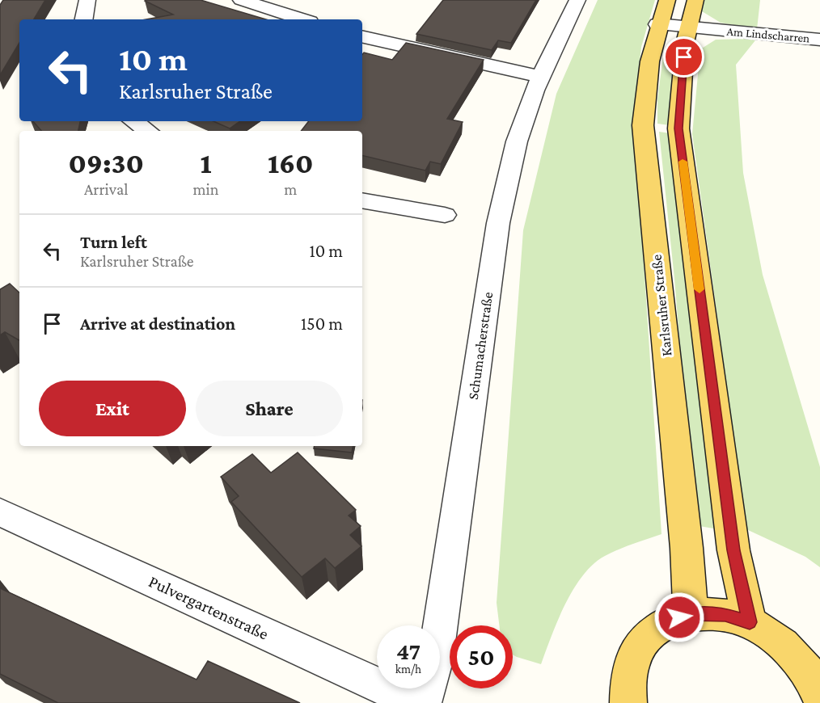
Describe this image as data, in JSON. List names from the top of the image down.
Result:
{
  "streets": {
    "main road": ["Karlsruher Straße"],
    "street": ["Am Lindscharren", "Schumacherstraße", "Pulvergartenstraße"]
  },
  "crossings": [
    ["Am Lindscharren", "Karlsruher Straße"]
  ],
  "page": {
    "turn": ["10 m", "Karlsruher Straße"],
    "eta": [
      "09:30",
      "Arrival",
      "1",
      "min",
      "160",
      "m"
    ],
    "list": [
      {
        "name": "Turn left",
        "note": "Karlsruher Straße",
        "value": "10 m"
      },
      {
        "name": "Arrive at destination",
        "value": "150 m"
      }
    ],
    "buttons": ["Exit", "Share"],
    "speed": "47 km/h",
    "limit": "50"
  }
}
